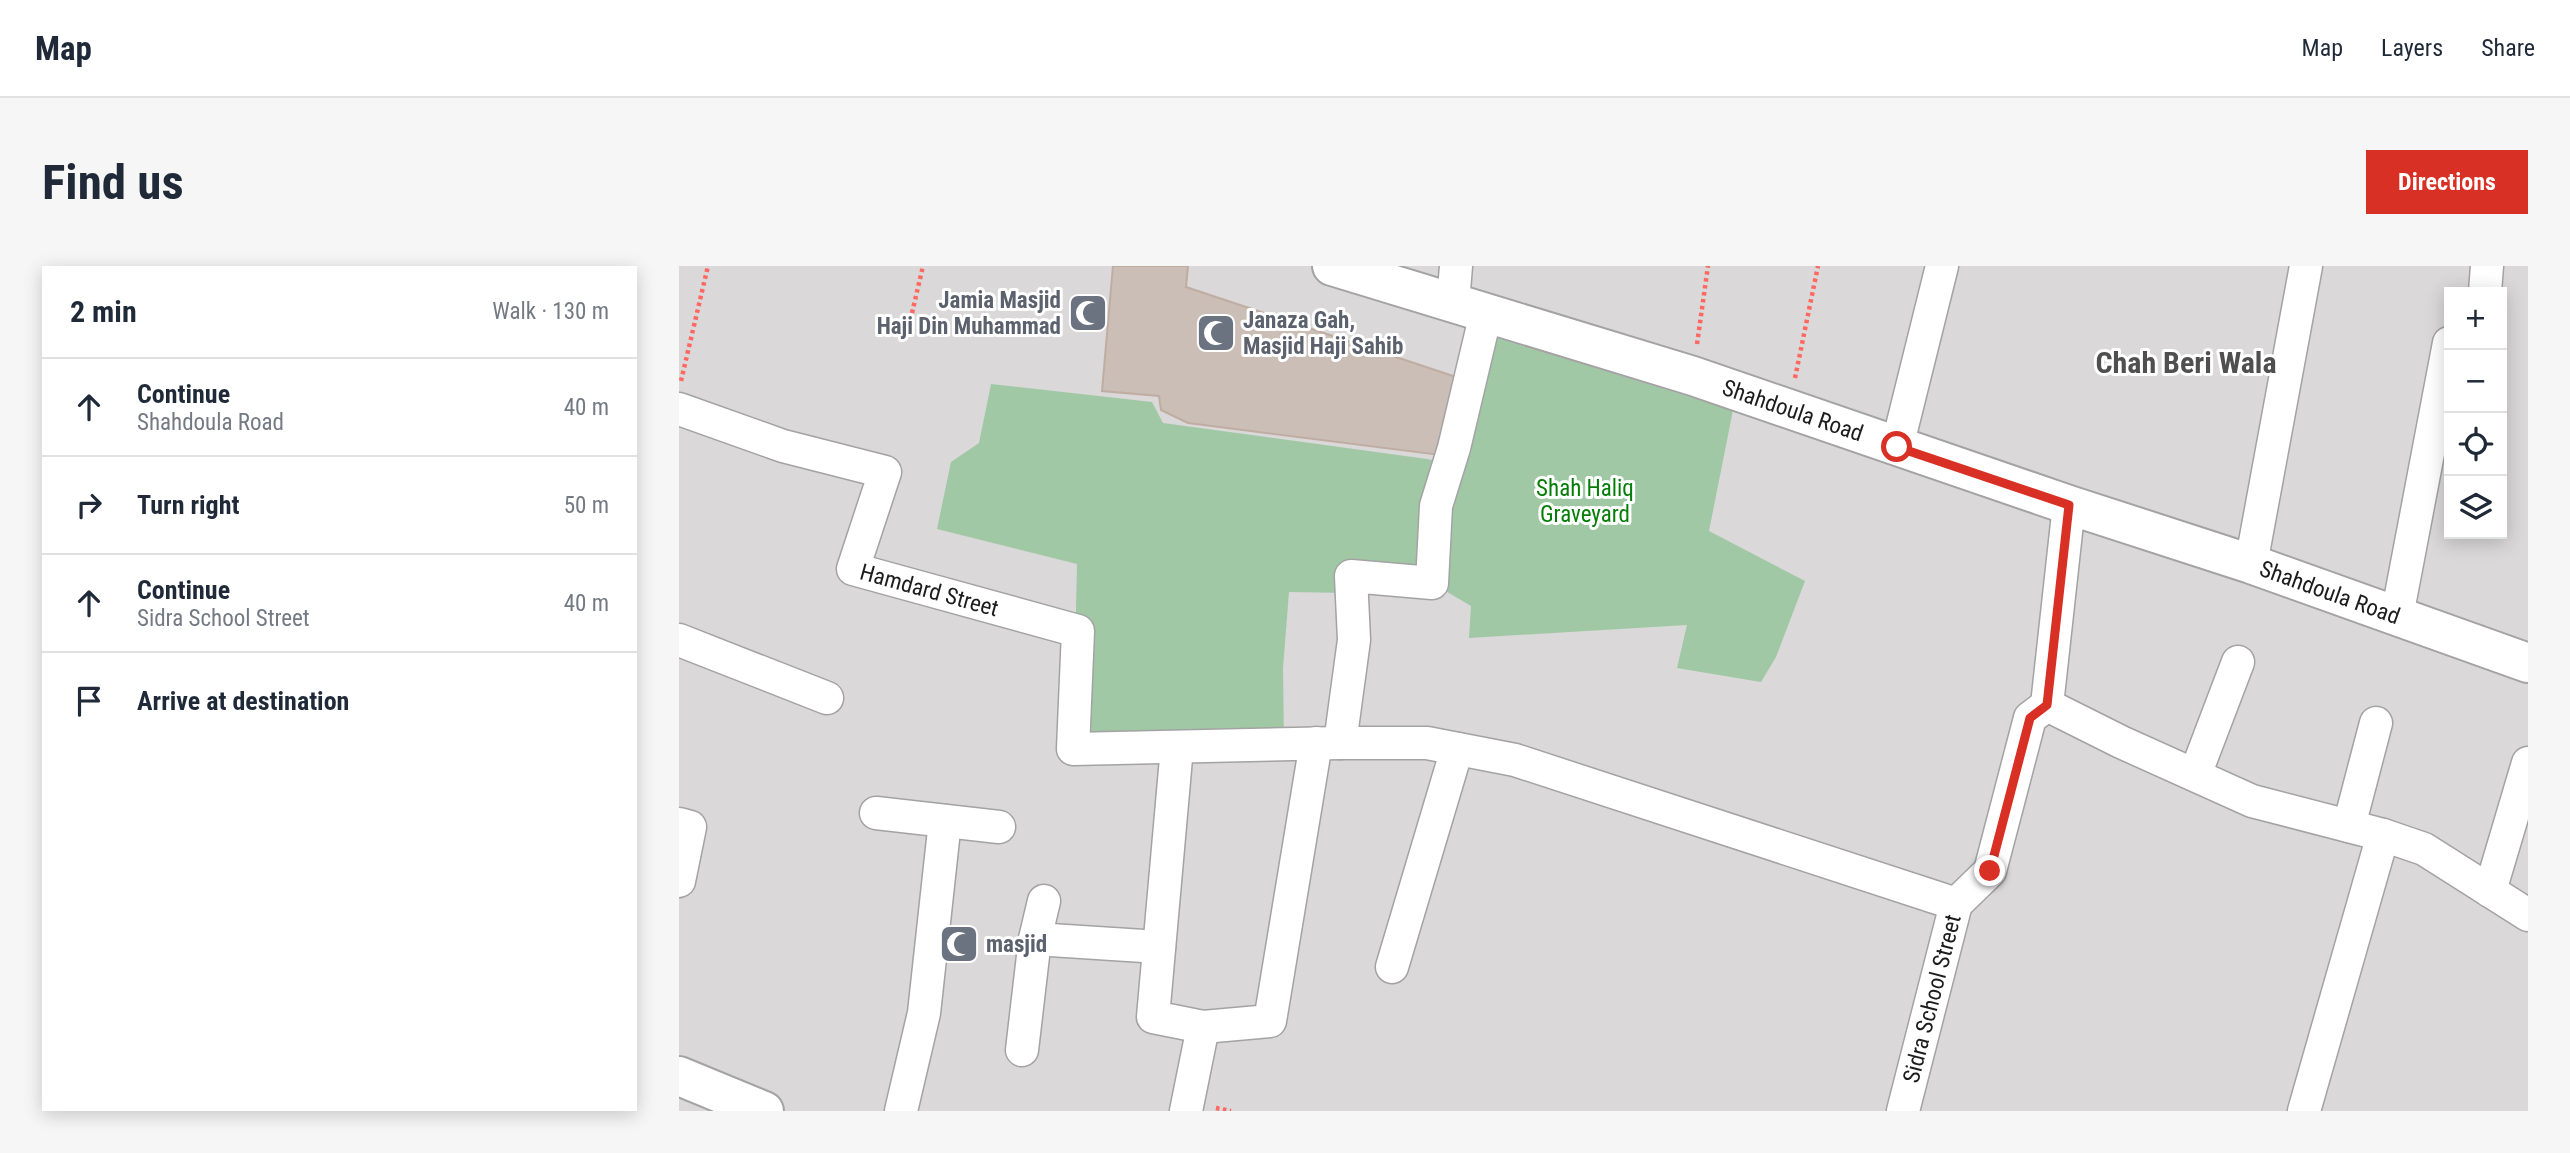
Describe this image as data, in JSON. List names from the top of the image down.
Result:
{
  "streets": {
    "street": ["Shahdoula Road", "Hamdard Street", "Sidra School Street"]
  },
  "districts": ["Chah Beri Wala"],
  "parks": ["Shah Haliq Graveyard"],
  "places": {
    "mosque": ["Jamia Masjid Haji Din Muhammad", "Janaza Gah, Masjid Haji Sahib", "masjid"]
  },
  "page": {
    "header": "Map",
    "nav": ["Map", "Layers", "Share"],
    "buttons": "Directions",
    "title": "Find us",
    "heading": ["2 min", "Walk · 130 m"],
    "map_buttons": ["+", "−"],
    "list": [
      ["Continue", "Shahdoula Road", "40 m"],
      ["Turn right", "50 m"],
      ["Continue", "Sidra School Street", "40 m"],
      "Arrive at destination"
    ]
  }
}
